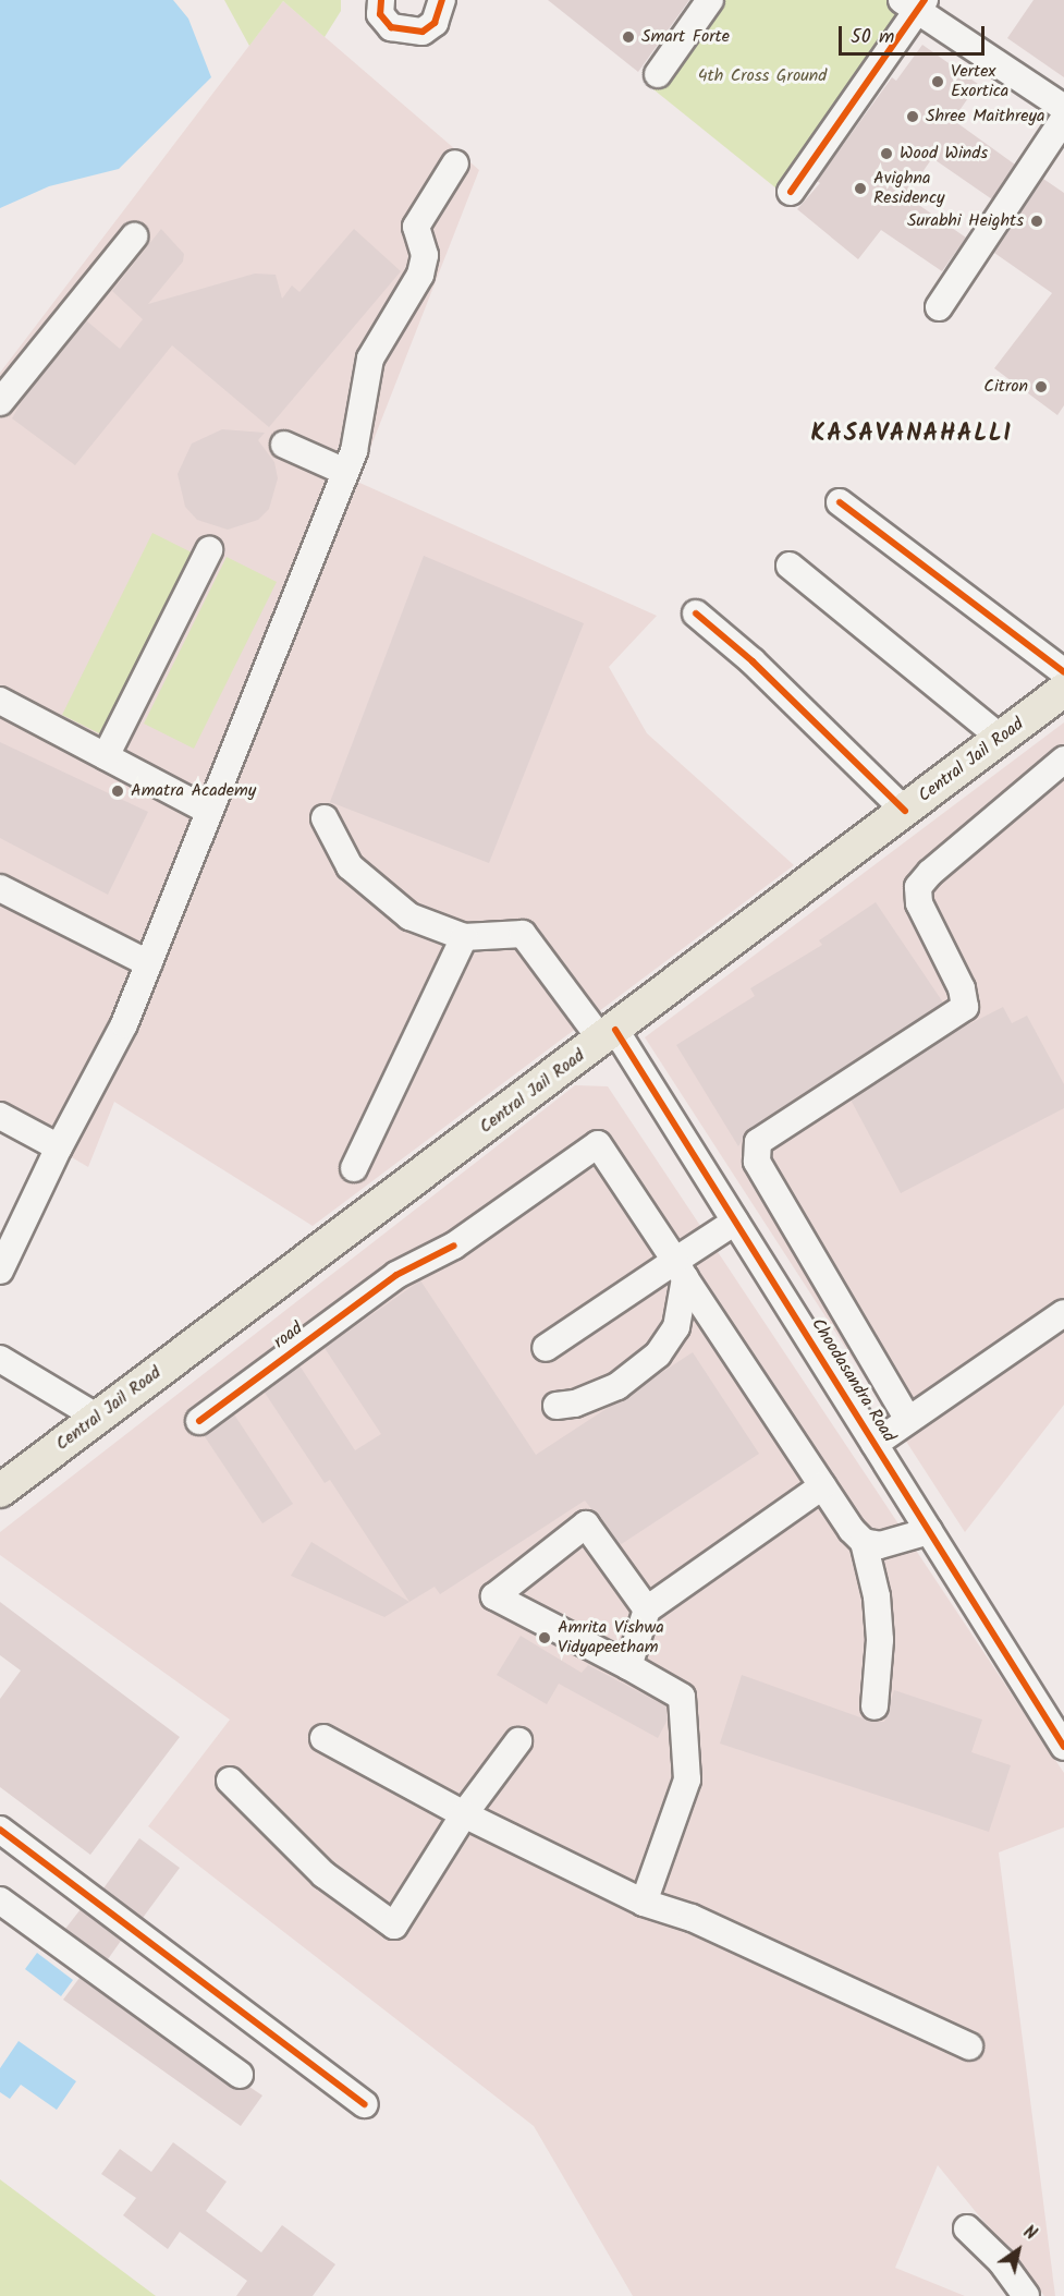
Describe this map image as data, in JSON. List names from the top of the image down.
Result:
{
  "streets": {
    "main road": ["Central Jail Road"],
    "street": ["road", "Choodasandra Road"]
  },
  "crossings": [
    ["Central Jail Road", "Choodasandra Road"]
  ],
  "districts": ["KASAVANAHALLI"],
  "parks": ["4th Cross Ground"],
  "places": [
    "Smart Forte",
    "Vertex Exortica",
    "Shree Maithreya",
    "Wood Winds",
    "Avighna Residency",
    "Surabhi Heights",
    "Citron",
    "Amatra Academy",
    "Amrita Vishwa Vidyapeetham"
  ],
  "scale_bar": "50 m",
  "north": "top right"
}
